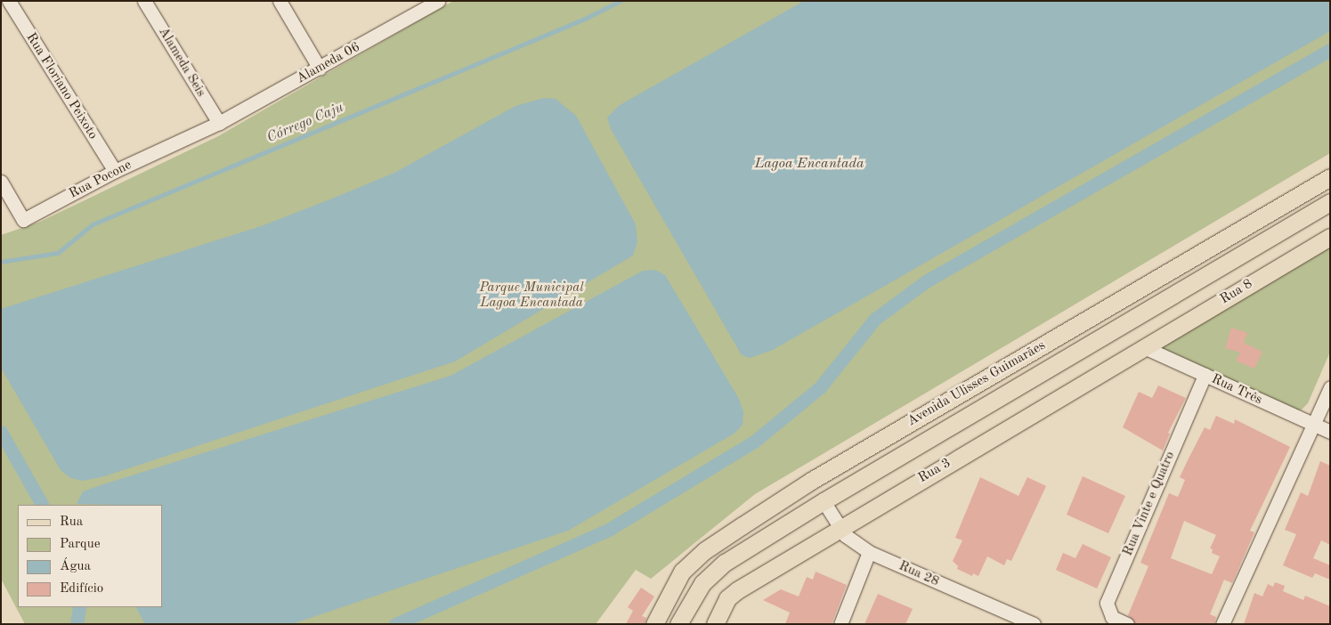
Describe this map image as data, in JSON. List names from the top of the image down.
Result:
{
  "streets": {
    "main road": ["Rua 8", "Avenida Ulisses Guimarães", "Rua 3"],
    "street": [
      "Alameda Seis",
      "Alameda 06",
      "Rua Floriano Peixoto",
      "Rua Pocone",
      "Rua Três",
      "Rua Vinte e Quatro",
      "Rua 28"
    ]
  },
  "crossings": [
    ["Alameda Seis", "Alameda 06"],
    ["Alameda Seis", "Rua Pocone"],
    ["Alameda 06", "Rua Pocone"],
    ["Rua Floriano Peixoto", "Rua Pocone"],
    ["Rua 8", "Rua Três"],
    ["Rua 8", "Rua 3"],
    ["Avenida Ulisses Guimarães", "Rua 28"],
    ["Rua Três", "Rua 3"],
    ["Rua Três", "Rua Vinte e Quatro"],
    ["Rua 3", "Rua 28"]
  ],
  "water": ["Córrego Caju", "Lagoa Encantada"],
  "parks": ["Parque Municipal Lagoa Encantada"],
  "legend": [
    "Rua",
    "Parque",
    "Água",
    "Edifício"
  ]
}
